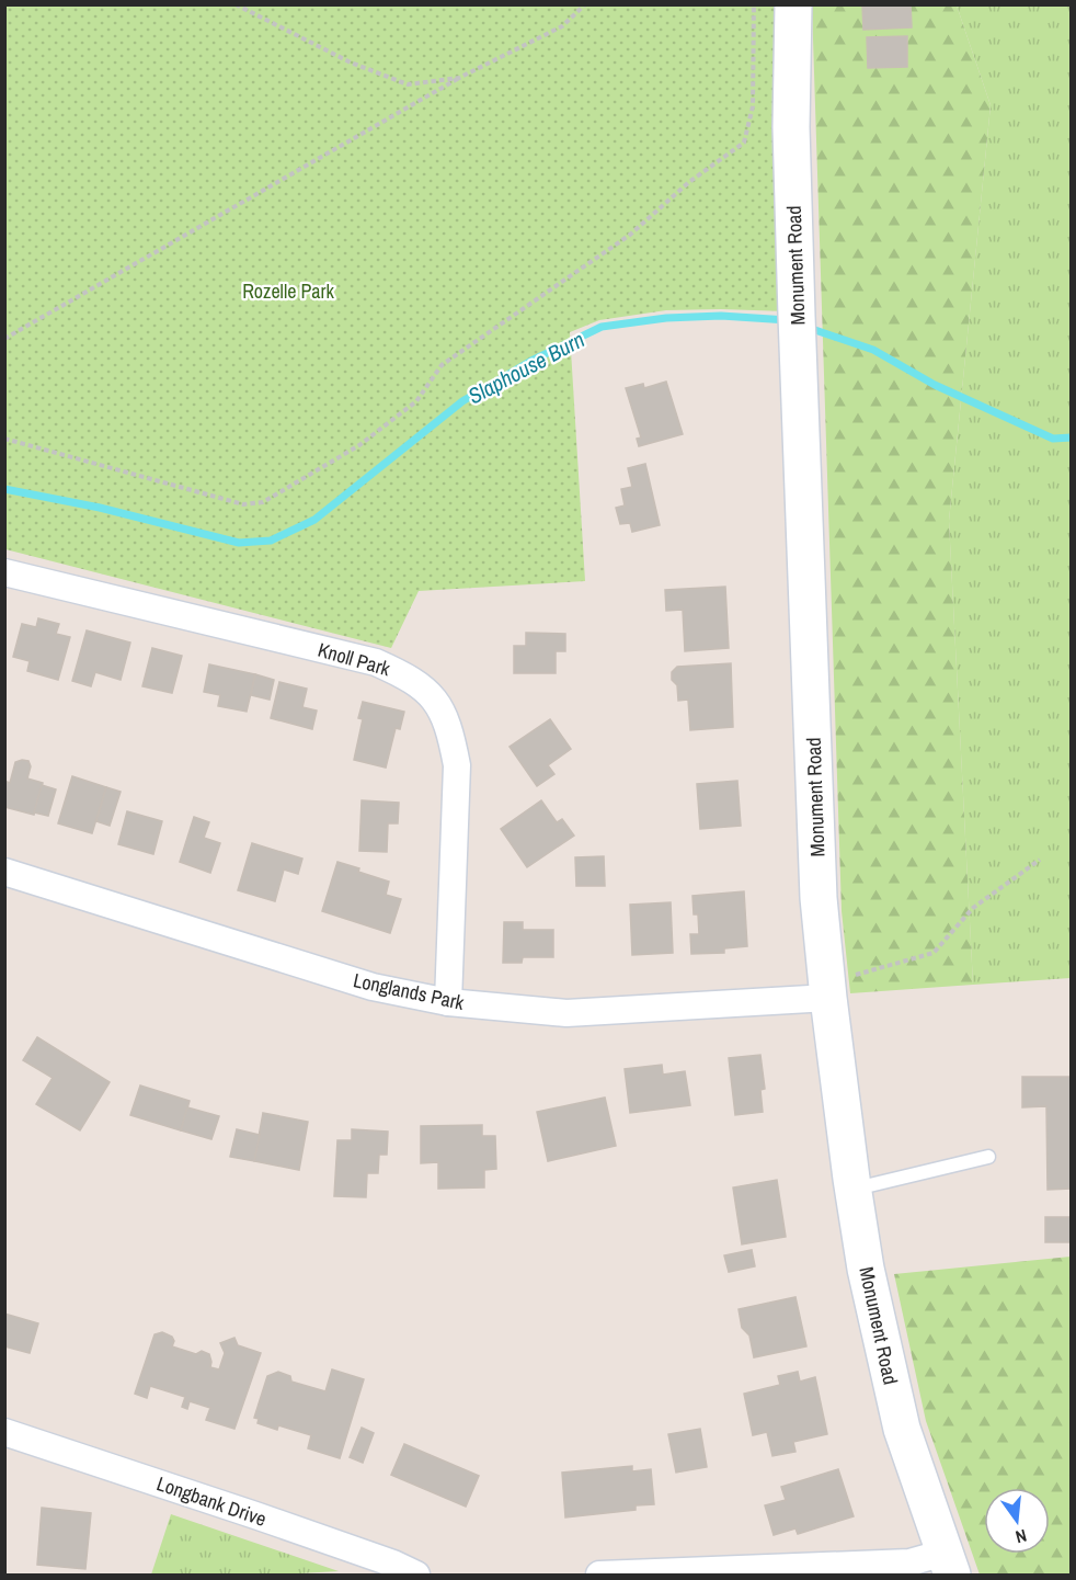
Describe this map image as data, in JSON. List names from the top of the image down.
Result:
{
  "streets": {
    "main road": ["Monument Road"],
    "street": ["Knoll Park", "Longlands Park", "Longbank Drive"]
  },
  "crossings": [
    ["Monument Road", "Longlands Park"],
    ["Knoll Park", "Longlands Park"]
  ],
  "water": ["Slaphouse Burn"],
  "parks": ["Rozelle Park"],
  "north": "bottom"
}
